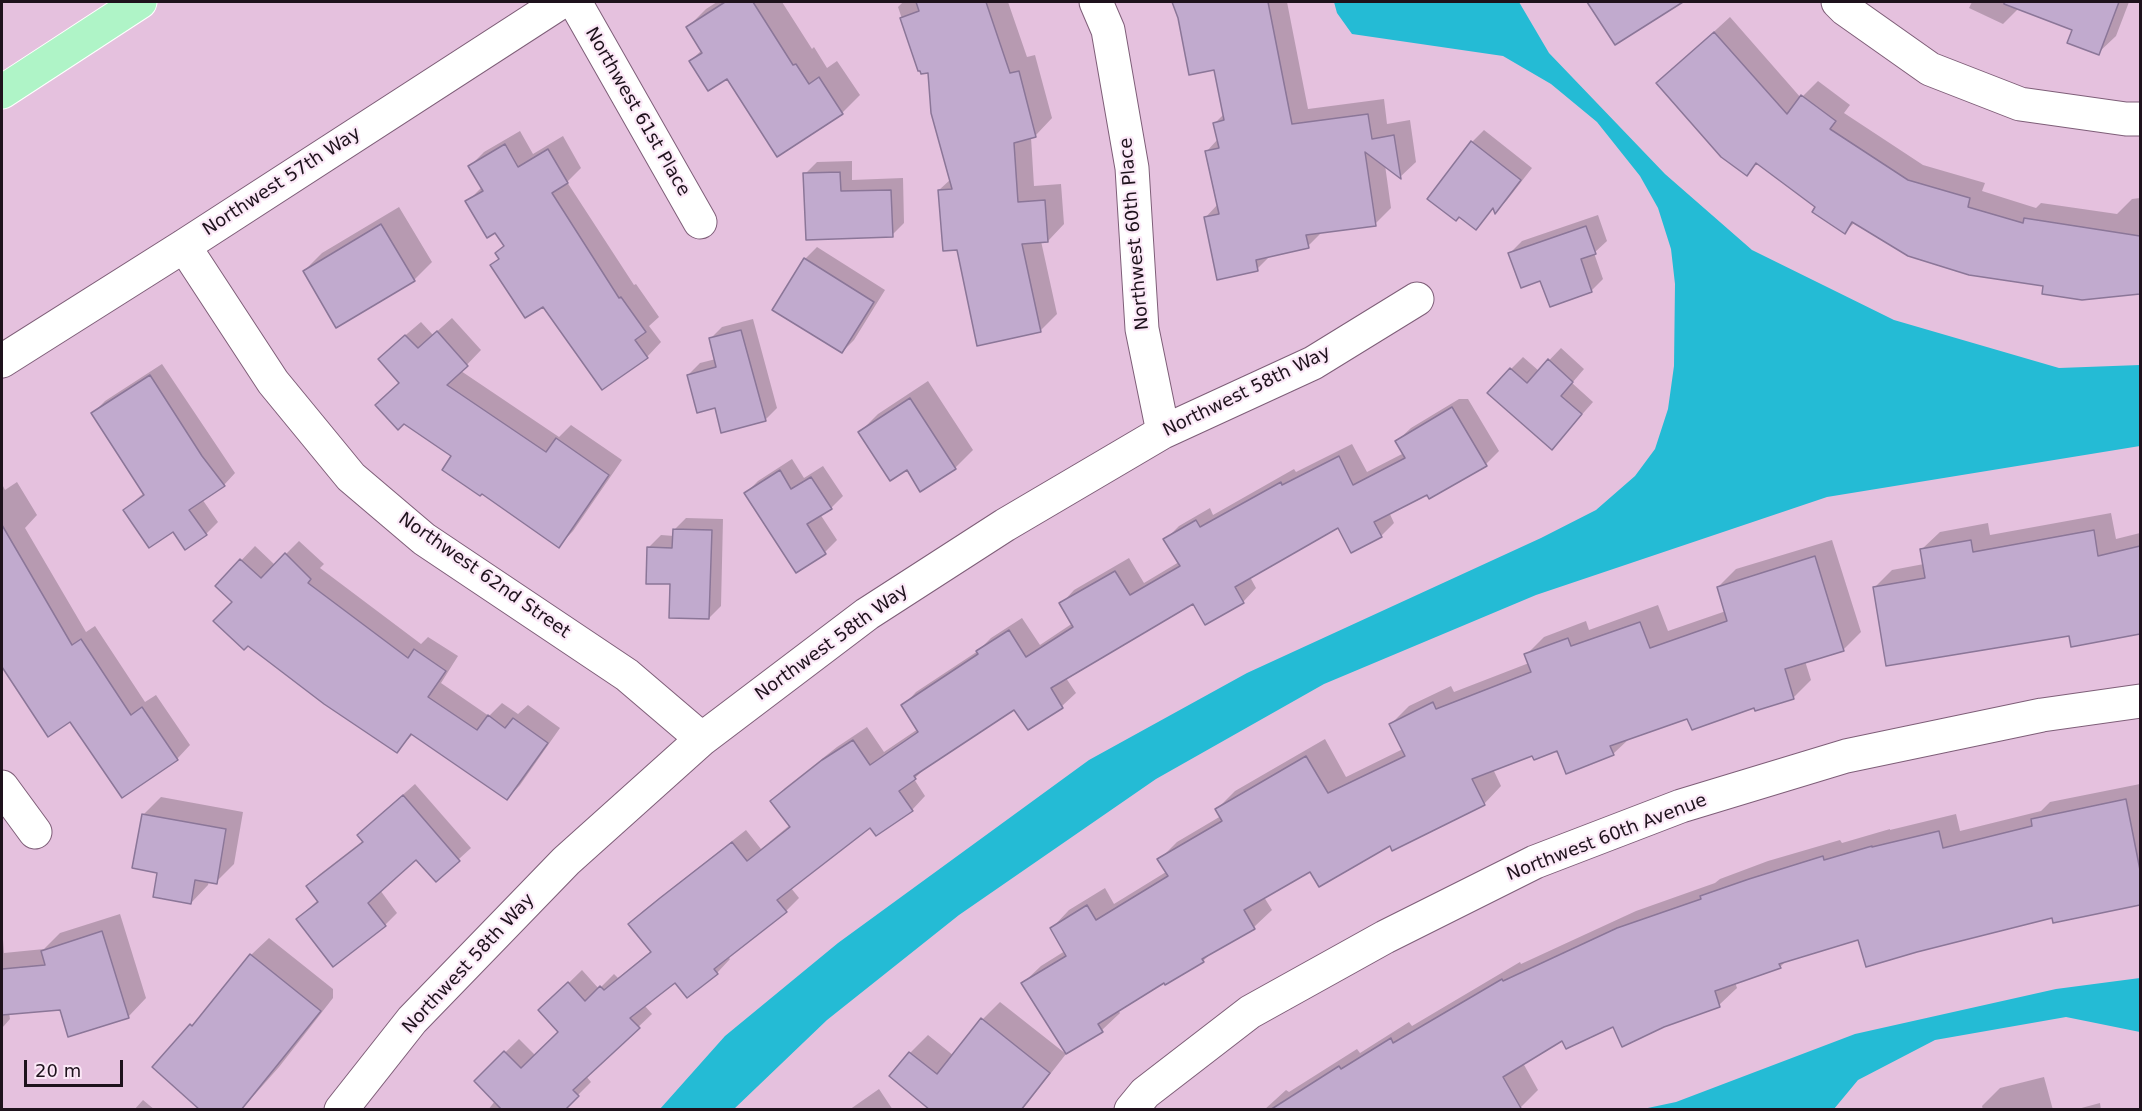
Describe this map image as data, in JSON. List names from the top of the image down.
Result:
{
  "streets": {
    "street": [
      "Northwest 61st Place",
      "Northwest 57th Way",
      "Northwest 60th Place",
      "Northwest 58th Way",
      "Northwest 62nd Street",
      "Northwest 60th Avenue"
    ]
  },
  "crossings": [
    ["Northwest 57th Way", "Northwest 62nd Street"],
    ["Northwest 60th Place", "Northwest 58th Way"],
    ["Northwest 58th Way", "Northwest 62nd Street"]
  ],
  "scale_bar": "20 m"
}
